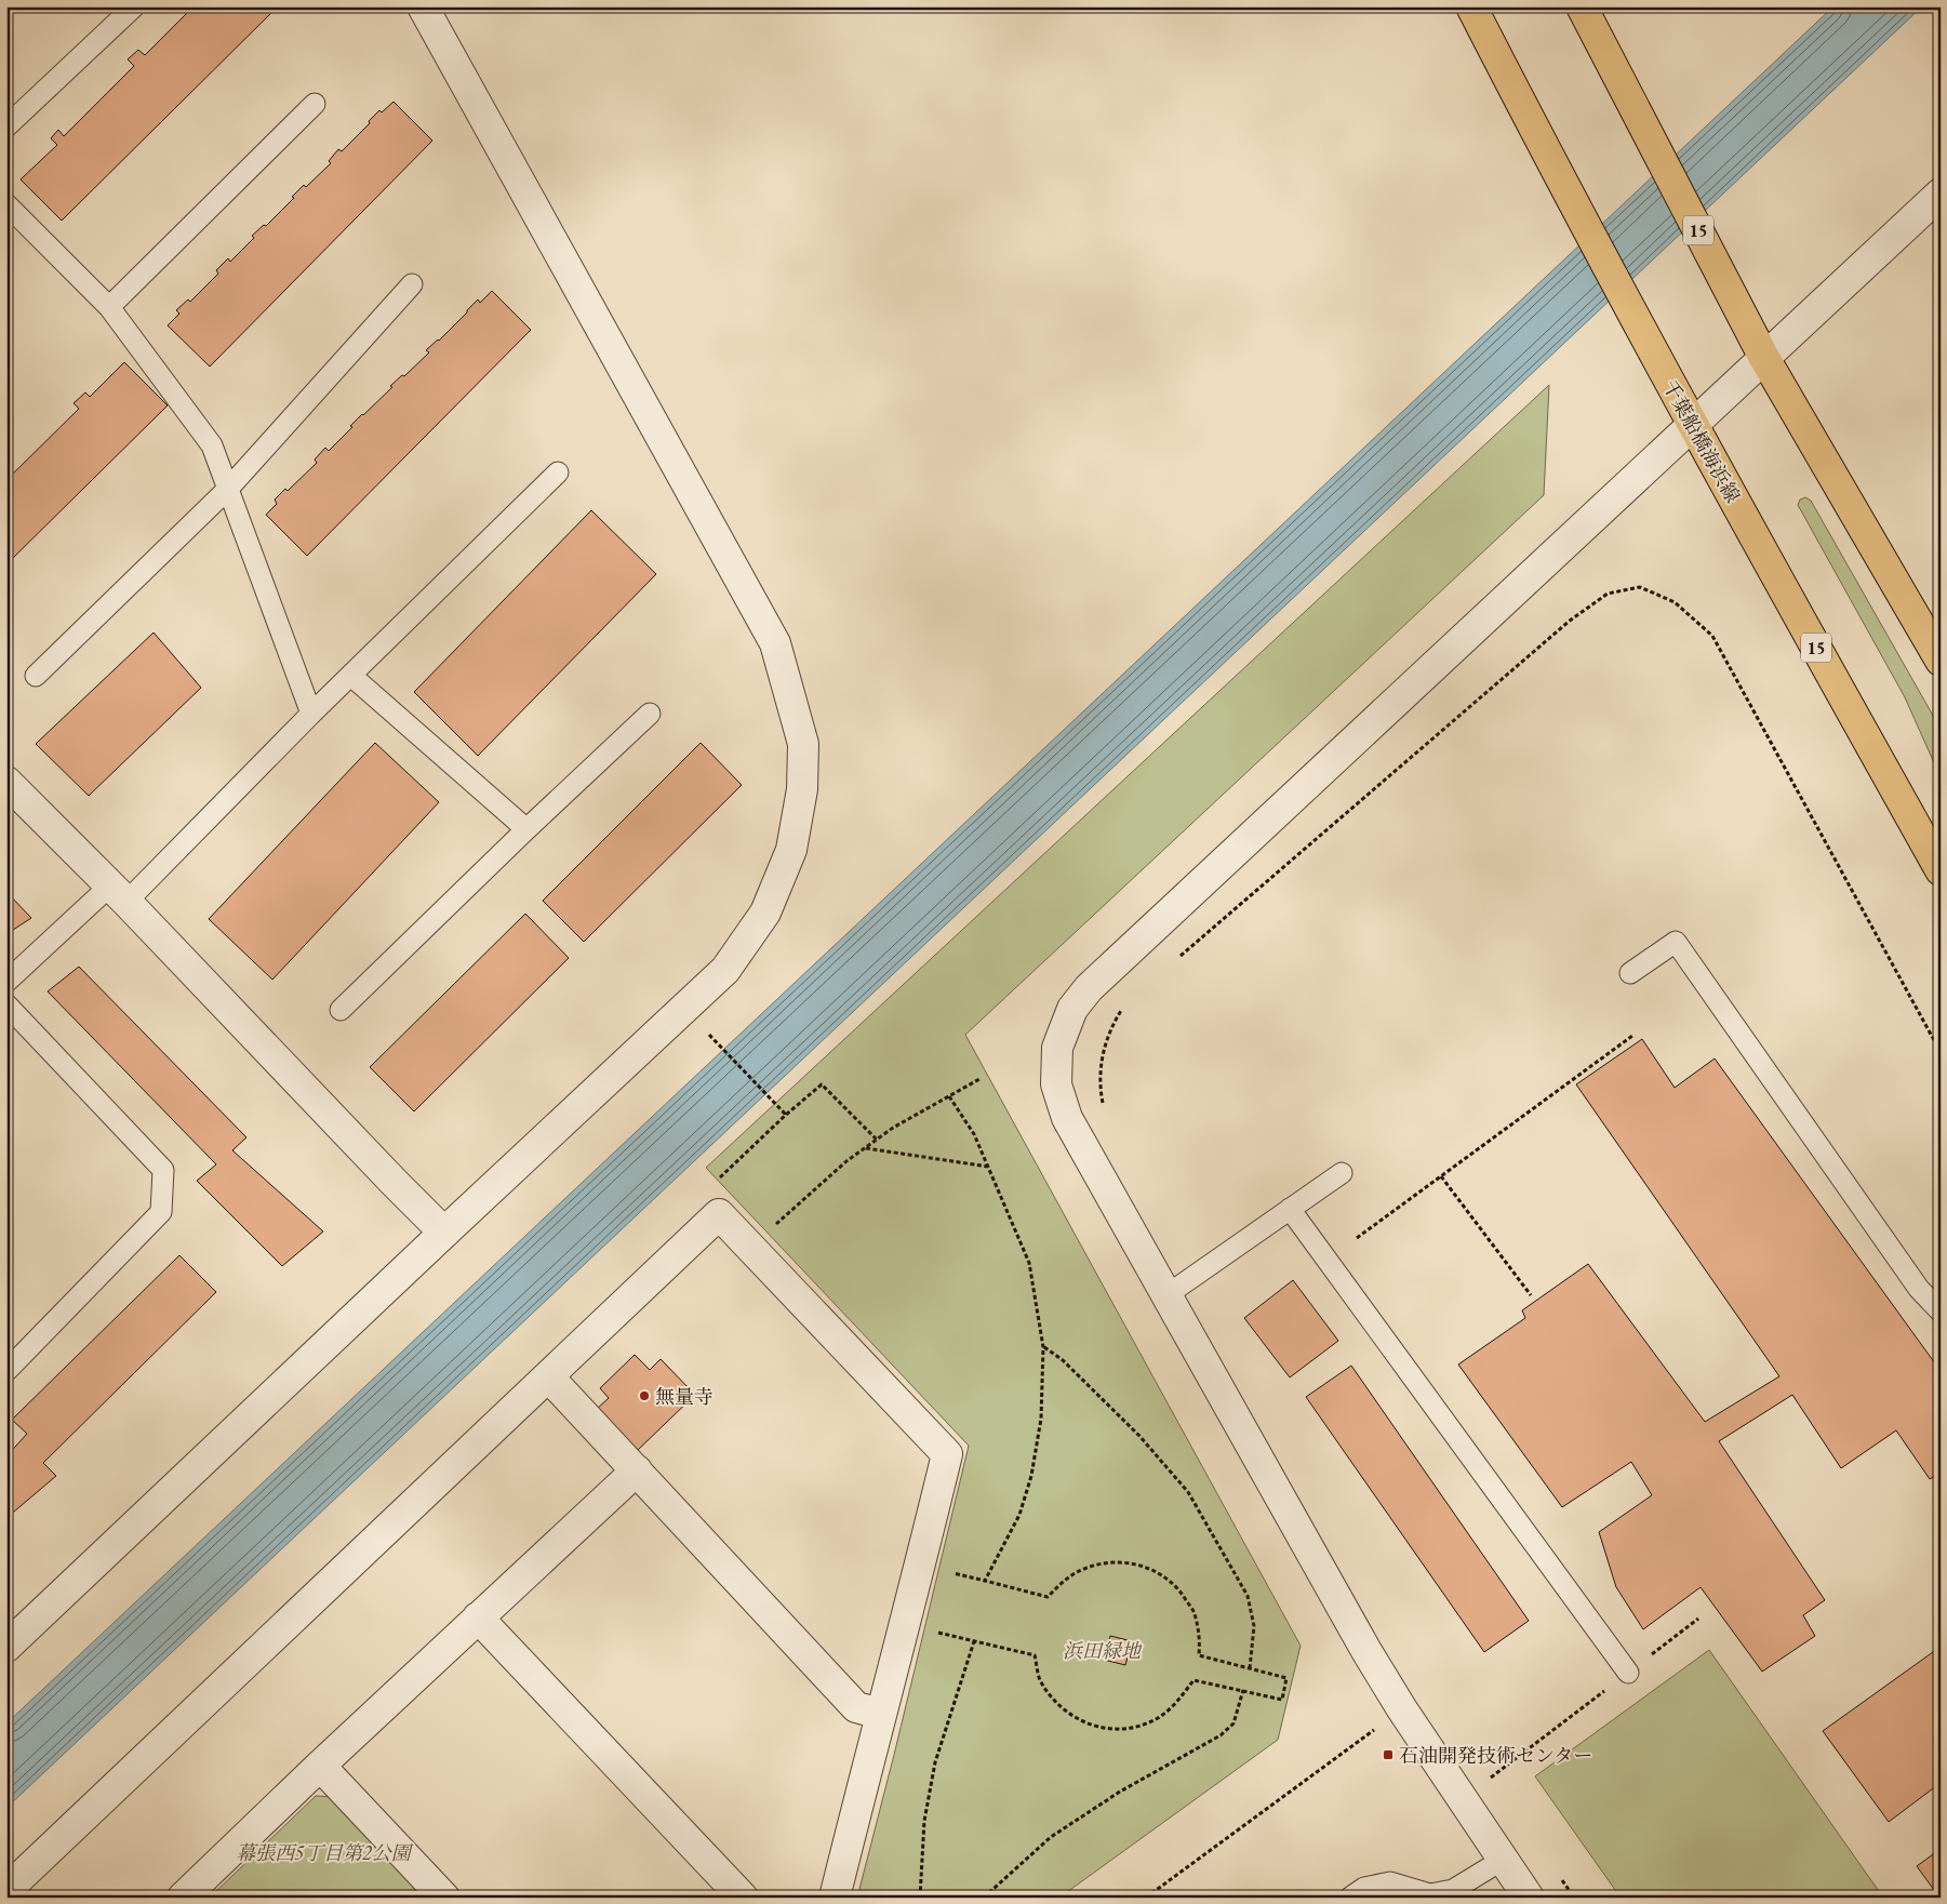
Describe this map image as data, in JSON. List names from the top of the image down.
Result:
{
  "streets": {
    "main road": ["15", "千葉船橋海浜線"]
  },
  "parks": ["浜田緑地", "幕張西5丁目第2公園"],
  "places": {
    "other": ["無量寺"],
    "transit": ["石油開発技術センター"]
  }
}
